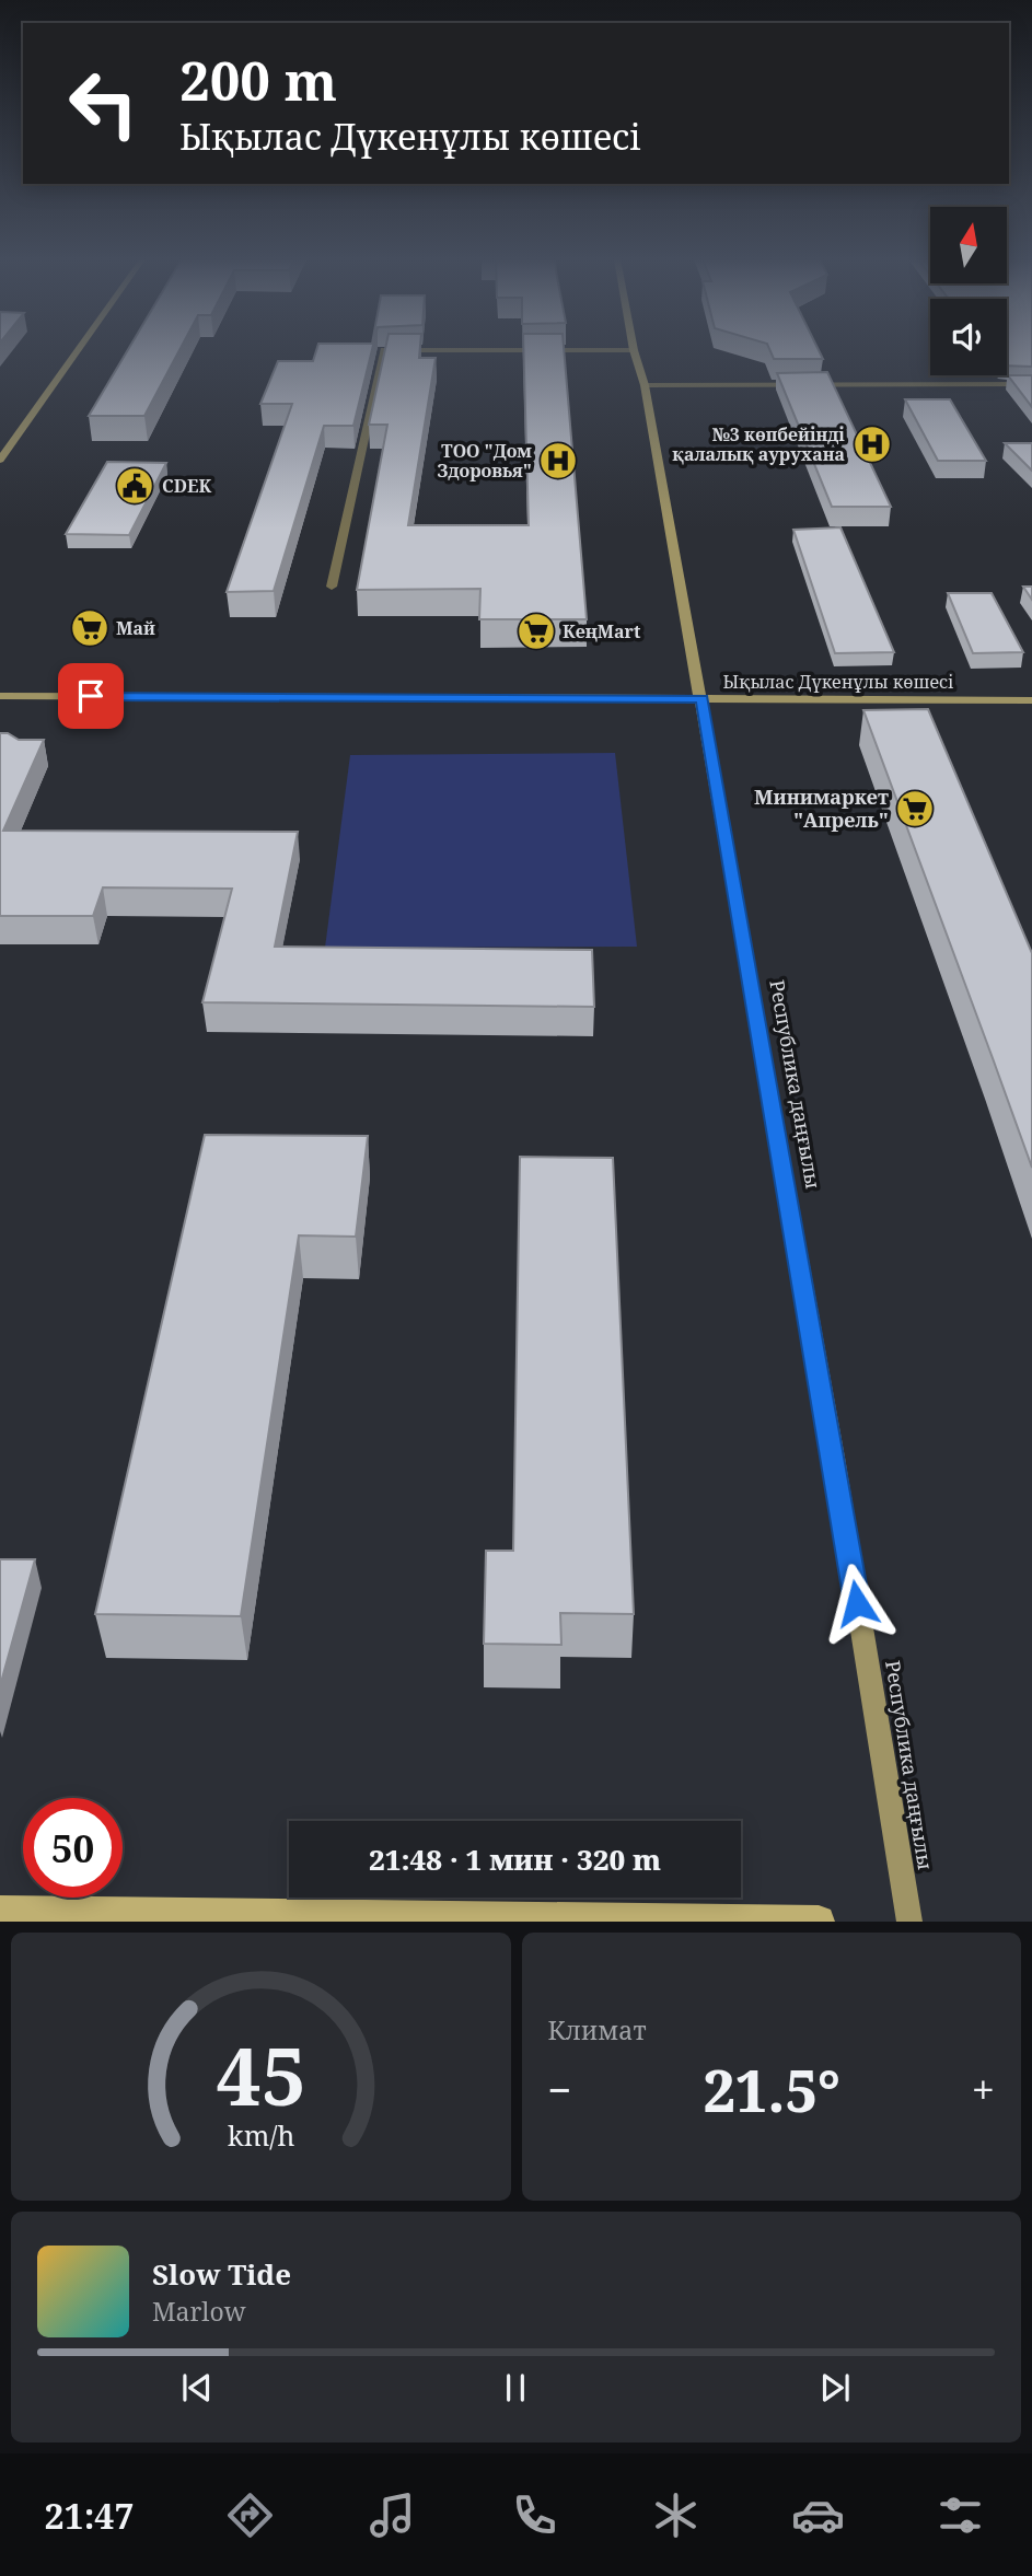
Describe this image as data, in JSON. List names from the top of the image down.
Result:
{
  "streets": {
    "main road": ["Ықылас Дүкенұлы көшесі", "Республика даңғылы"]
  },
  "crossings": [
    ["Ықылас Дүкенұлы көшесі", "Республика даңғылы"]
  ],
  "places": {
    "hospital": ["№3 көпбейінді қалалық аурухана", "ТОО \"Дом Здоровья\""],
    "public building": ["CDEK"],
    "supermarket": ["Май", "КеңMart", "Минимаркет \"Апрель\""]
  },
  "north": "top",
  "page": {
    "turn": ["200 m", "Ықылас Дүкенұлы көшесі"],
    "limit": "50",
    "trip": "21:48 · 1 мин · 320 m",
    "tile": "Климат",
    "heat": ["−", "21.5°", "+"],
    "song": ["Slow Tide", "Marlow"],
    "tabs": "21:47",
    "gauge": ["45", "km/h"]
  }
}
